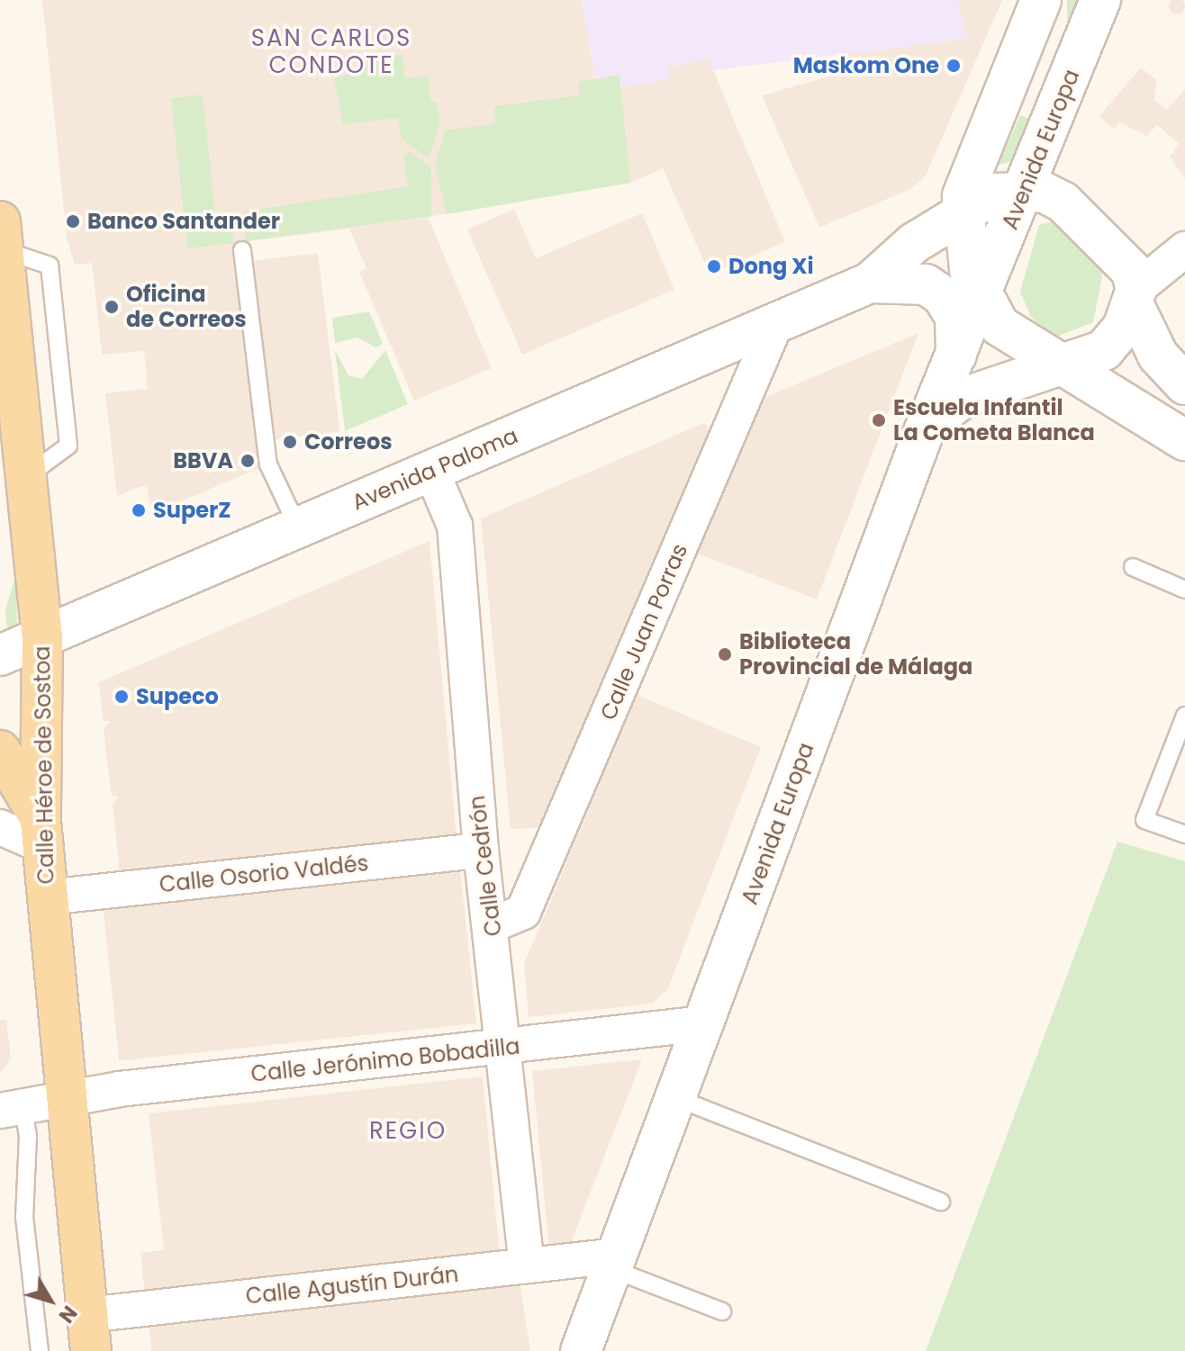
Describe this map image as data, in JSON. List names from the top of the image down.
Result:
{
  "streets": {
    "main road": ["Avenida Europa", "Avenida Paloma", "Calle Héroe de Sostoa"],
    "street": [
      "Calle Juan Porras",
      "Calle Cedrón",
      "Calle Osorio Valdés",
      "Calle Jerónimo Bobadilla",
      "Calle Agustín Durán"
    ]
  },
  "crossings": [
    ["Avenida Europa", "Calle Jerónimo Bobadilla"],
    ["Avenida Europa", "Calle Agustín Durán"],
    ["Avenida Paloma", "Calle Juan Porras"],
    ["Avenida Paloma", "Calle Héroe de Sostoa"],
    ["Avenida Paloma", "Calle Cedrón"],
    ["Calle Juan Porras", "Calle Cedrón"],
    ["Calle Héroe de Sostoa", "Calle Osorio Valdés"],
    ["Calle Héroe de Sostoa", "Calle Jerónimo Bobadilla"],
    ["Calle Héroe de Sostoa", "Calle Agustín Durán"],
    ["Calle Cedrón", "Calle Osorio Valdés"],
    ["Calle Cedrón", "Calle Jerónimo Bobadilla"],
    ["Calle Cedrón", "Calle Agustín Durán"]
  ],
  "districts": ["SAN CARLOS CONDOTE", "REGIO"],
  "places": [
    "Maskom One",
    "Banco Santander",
    "Dong Xi",
    "Oficina de Correos",
    "Escuela Infantil La Cometa Blanca",
    "Correos",
    "BBVA",
    "SuperZ",
    "Biblioteca Provincial de Málaga",
    "Supeco"
  ],
  "north": "bottom right"
}
